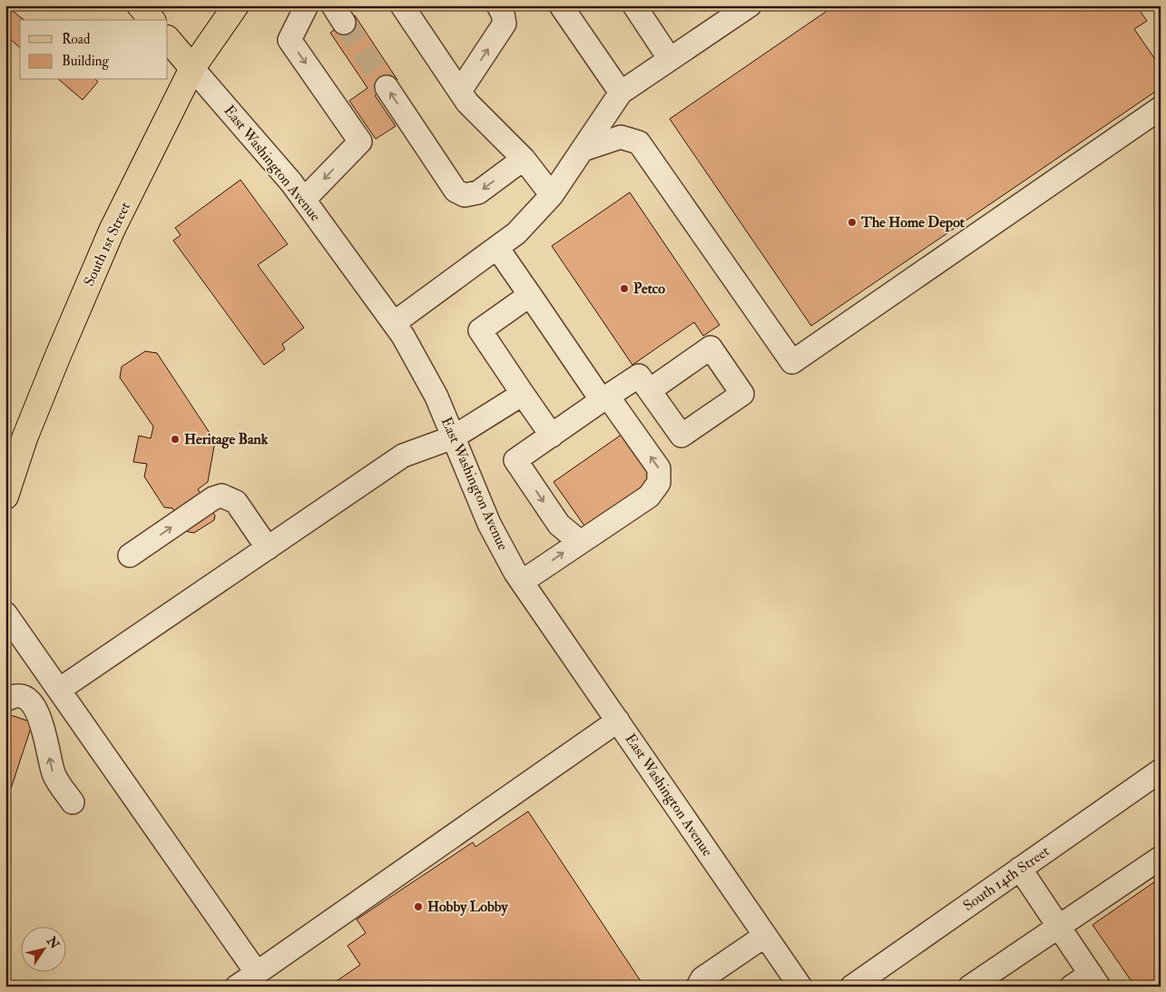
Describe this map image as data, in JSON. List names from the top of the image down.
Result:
{
  "streets": {
    "main road": ["East Washington Avenue", "South 1st Street"],
    "street": ["South 14th Street"]
  },
  "crossings": [
    ["East Washington Avenue", "South 1st Street"]
  ],
  "places": [
    "The Home Depot",
    "Petco",
    "Heritage Bank",
    "Hobby Lobby"
  ],
  "legend": ["Road", "Building"],
  "north": "top right"
}
